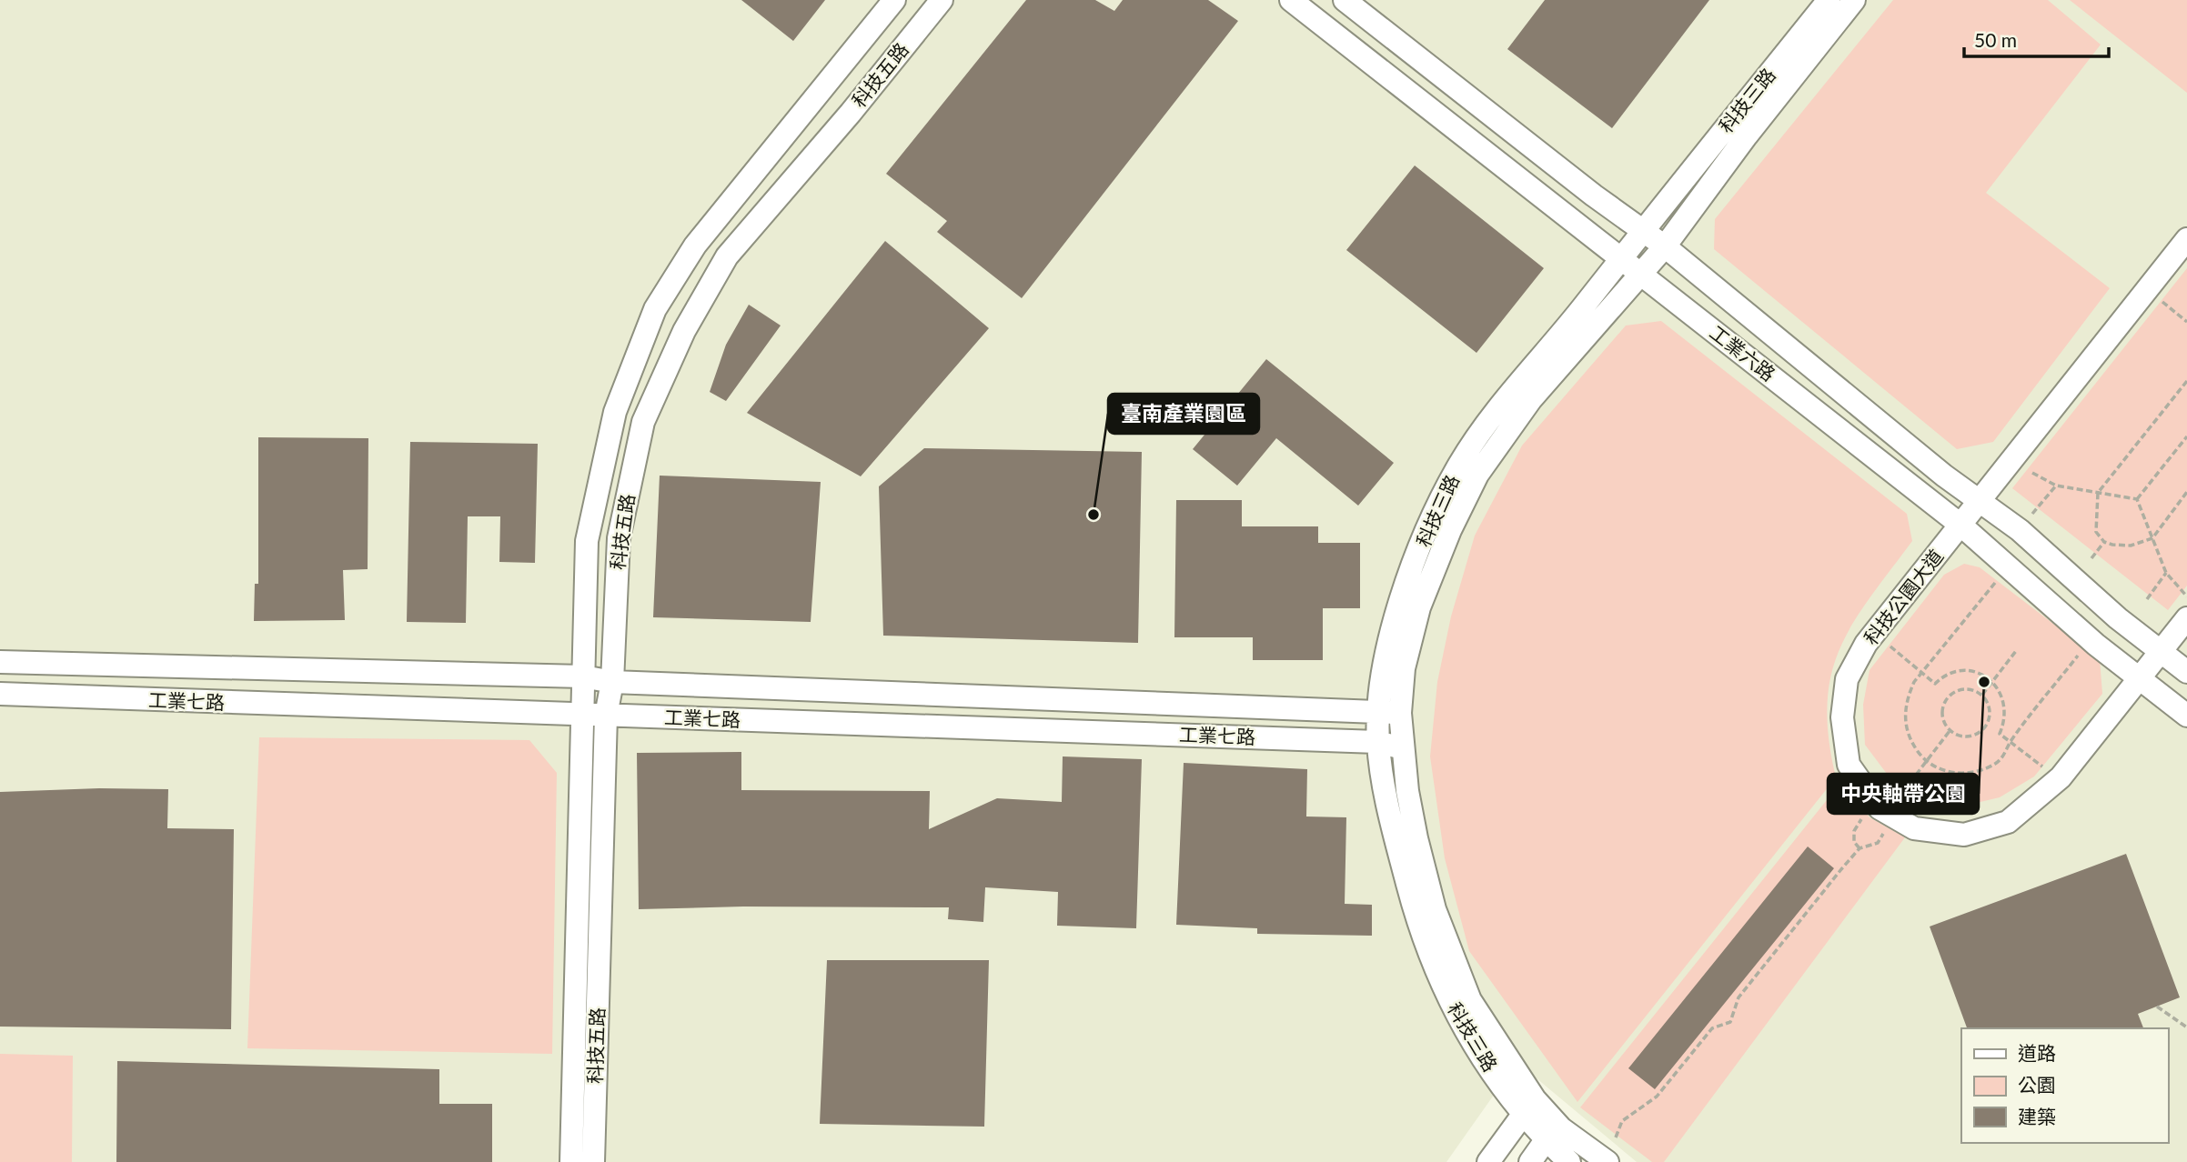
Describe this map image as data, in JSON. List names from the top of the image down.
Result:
{
  "streets": {
    "street": [
      "科技五路",
      "科技三路",
      "工業六路",
      "科技公園大道",
      "工業七路"
    ]
  },
  "crossings": [
    ["科技五路", "工業七路"],
    ["科技三路", "工業六路"],
    ["科技三路", "工業七路"],
    ["工業六路", "科技公園大道"]
  ],
  "places": ["臺南產業園區", "中央軸帶公園"],
  "legend": ["道路", "公園", "建築"],
  "scale_bar": "50 m"
}
